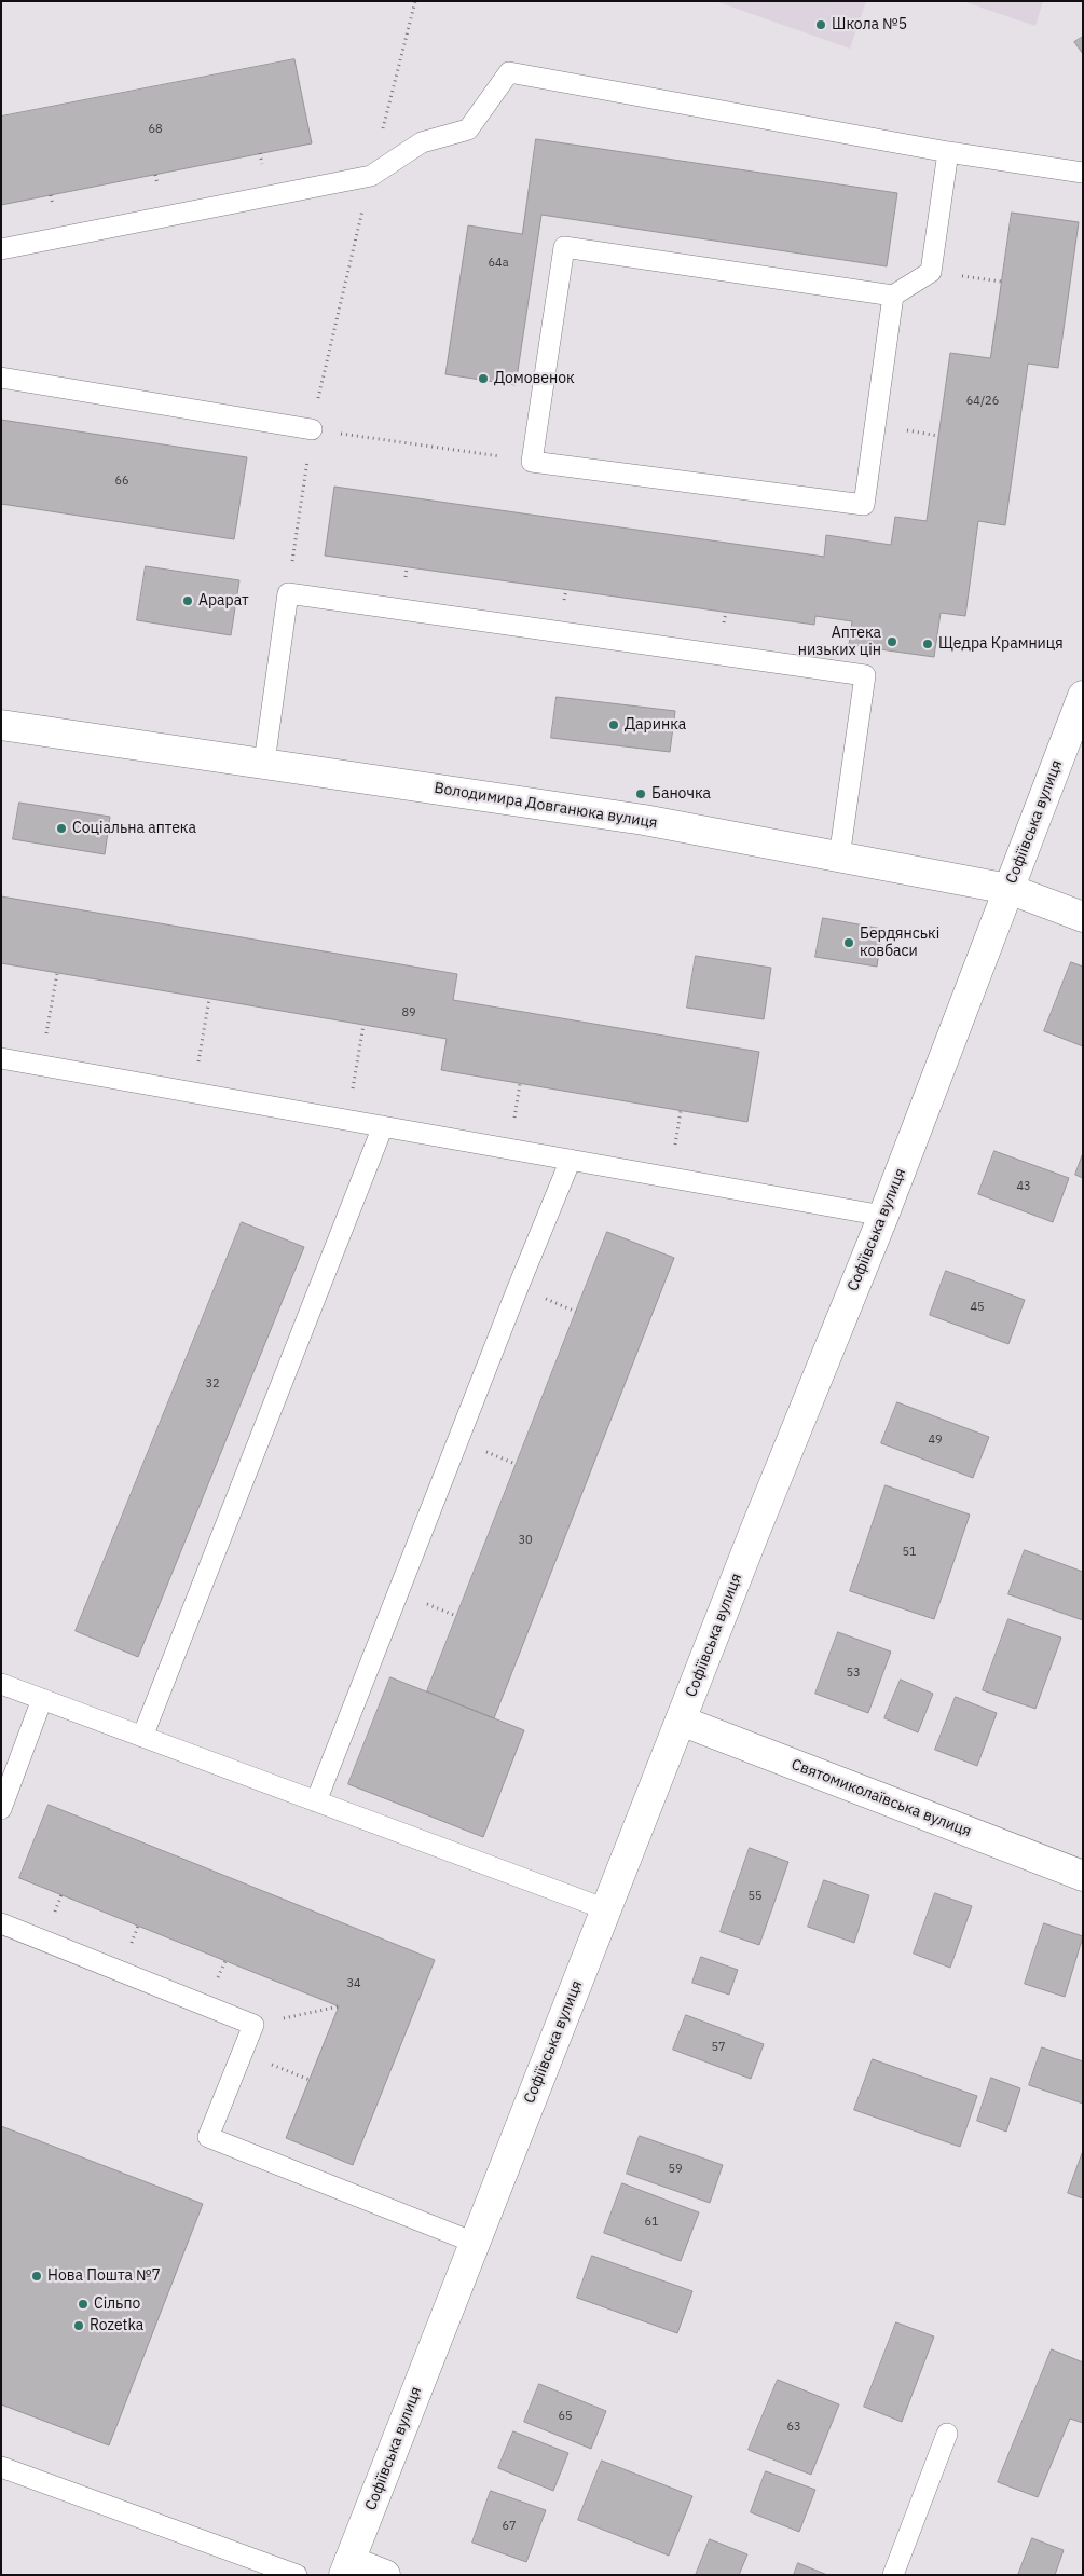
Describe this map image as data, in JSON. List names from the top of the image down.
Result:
{
  "streets": {
    "street": ["Володимира Довганюка вулиця", "Софіївська вулиця", "Святомиколаївська вулиця"]
  },
  "crossings": [
    ["Володимира Довганюка вулиця", "Софіївська вулиця"],
    ["Софіївська вулиця", "Святомиколаївська вулиця"]
  ],
  "places": [
    "Школа №5",
    "Домовенок",
    "Арарат",
    "Аптека низьких цін",
    "Щедра Крамниця",
    "Даринка",
    "Баночка",
    "Соціальна аптека",
    "Бердянські ковбаси",
    "Нова Пошта №7",
    "Сільпо",
    "Rozetka"
  ],
  "house_numbers": [
    "68",
    "64а",
    "64/26",
    "66",
    "89",
    "43",
    "45",
    "32",
    "49",
    "30",
    "51",
    "53",
    "55",
    "34",
    "57",
    "59",
    "61",
    "65",
    "63",
    "67"
  ]
}
